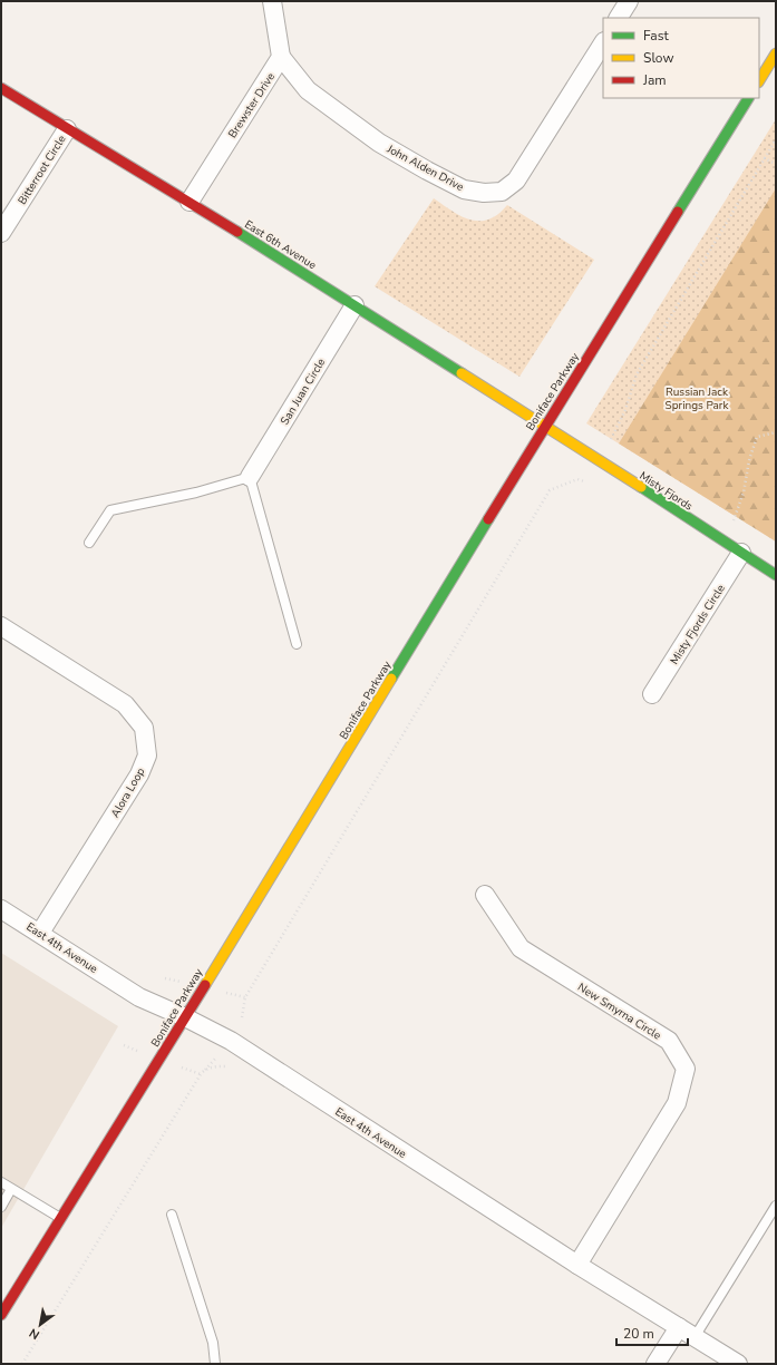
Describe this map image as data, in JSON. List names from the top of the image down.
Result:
{
  "streets": {
    "main road": ["East 6th Avenue", "Boniface Parkway", "Misty Fjords"],
    "street": [
      "Brewster Drive",
      "John Alden Drive",
      "Bitterroot Circle",
      "San Juan Circle",
      "Misty Fjords Circle",
      "Alora Loop",
      "East 4th Avenue",
      "New Smyrna Circle"
    ]
  },
  "crossings": [
    ["Brewster Drive", "John Alden Drive"],
    ["Brewster Drive", "East 6th Avenue"],
    ["Bitterroot Circle", "East 6th Avenue"],
    ["East 6th Avenue", "San Juan Circle"],
    ["East 6th Avenue", "Boniface Parkway"],
    ["East 6th Avenue", "Misty Fjords"],
    ["Boniface Parkway", "Misty Fjords"],
    ["Boniface Parkway", "East 4th Avenue"],
    ["Misty Fjords", "Misty Fjords Circle"],
    ["Alora Loop", "East 4th Avenue"],
    ["East 4th Avenue", "New Smyrna Circle"]
  ],
  "parks": ["Russian Jack Springs Park"],
  "legend": ["Fast", "Slow", "Jam"],
  "scale_bar": "20 m",
  "north": "bottom left"
}
